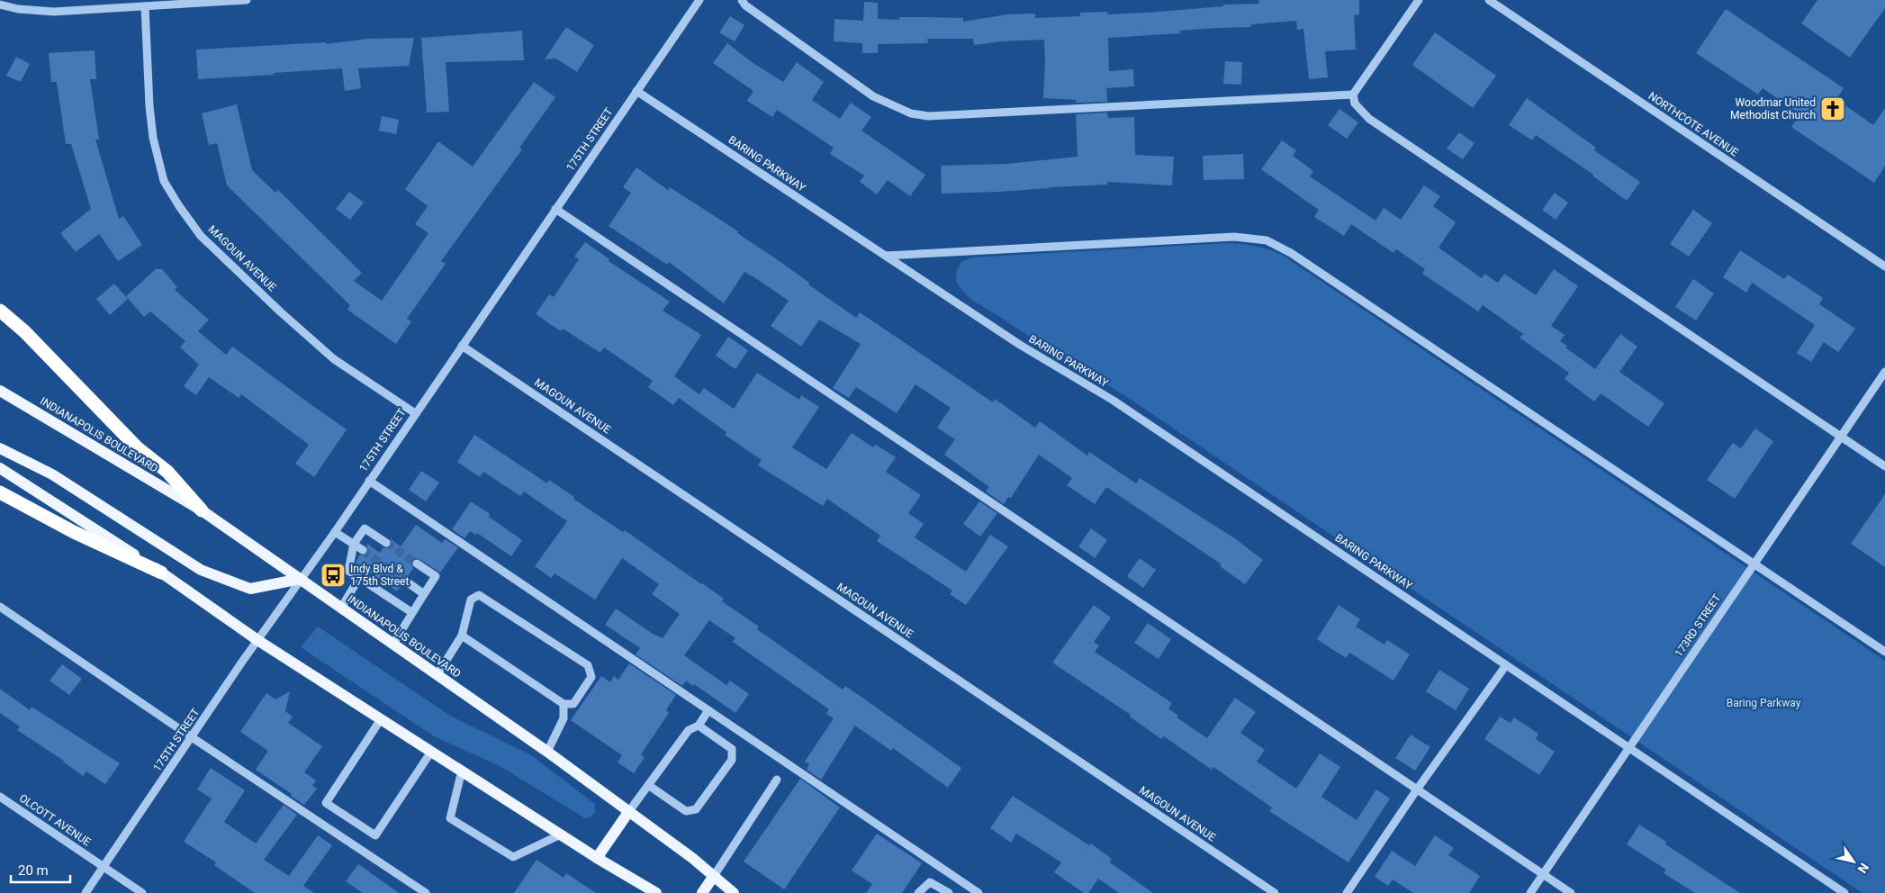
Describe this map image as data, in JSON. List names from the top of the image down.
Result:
{
  "streets": {
    "main road": ["INDIANAPOLIS BOULEVARD"],
    "street": [
      "NORTHCOTE AVENUE",
      "175TH STREET",
      "BARING PARKWAY",
      "MAGOUN AVENUE",
      "173RD STREET",
      "OLCOTT AVENUE"
    ]
  },
  "crossings": [
    ["175TH STREET", "BARING PARKWAY"],
    ["175TH STREET", "MAGOUN AVENUE"],
    ["175TH STREET", "INDIANAPOLIS BOULEVARD"],
    ["175TH STREET", "OLCOTT AVENUE"],
    ["BARING PARKWAY", "173RD STREET"]
  ],
  "parks": ["Baring Parkway"],
  "places": {
    "church": ["Woodmar United Methodist Church"],
    "bus stop": ["Indy Blvd & 175th Street"]
  },
  "scale_bar": "20 m",
  "north": "bottom right"
}
